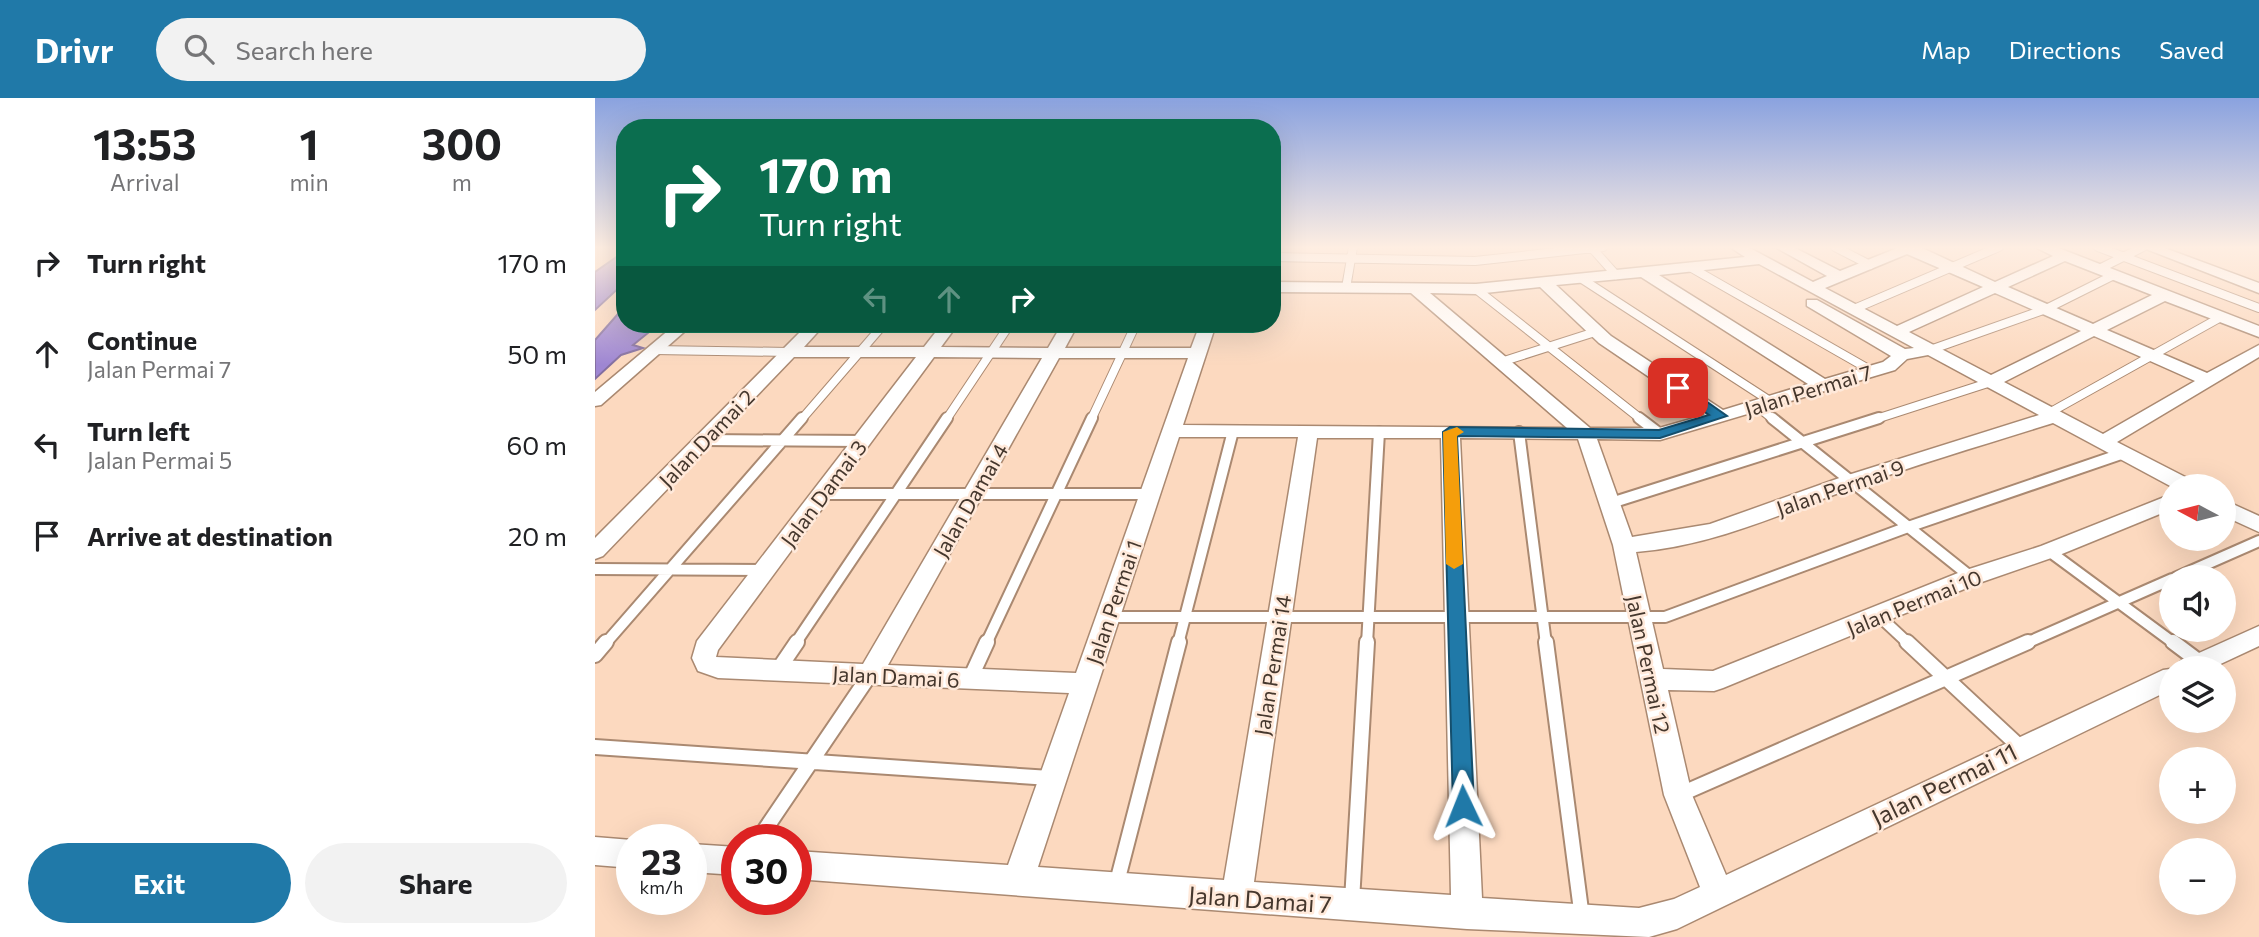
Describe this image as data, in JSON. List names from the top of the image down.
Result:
{
  "streets": {
    "street": [
      "Jalan Permai 7",
      "Jalan Damai 2",
      "Jalan Permai 9",
      "Jalan Damai 3",
      "Jalan Damai 4",
      "Jalan Permai 1",
      "Jalan Permai 10",
      "Jalan Permai 12",
      "Jalan Permai 14",
      "Jalan Damai 6",
      "Jalan Permai 11",
      "Jalan Damai 7"
    ]
  },
  "crossings": [
    ["Jalan Permai 7", "Jalan Permai 1"],
    ["Jalan Permai 7", "Jalan Permai 12"],
    ["Jalan Permai 7", "Jalan Permai 14"],
    ["Jalan Permai 9", "Jalan Permai 12"],
    ["Jalan Damai 3", "Jalan Damai 6"],
    ["Jalan Damai 4", "Jalan Damai 6"],
    ["Jalan Permai 1", "Jalan Damai 6"],
    ["Jalan Permai 1", "Jalan Damai 7"],
    ["Jalan Permai 10", "Jalan Permai 12"],
    ["Jalan Permai 12", "Jalan Permai 11"],
    ["Jalan Permai 12", "Jalan Damai 7"],
    ["Jalan Permai 14", "Jalan Damai 7"],
    ["Jalan Permai 11", "Jalan Damai 7"]
  ],
  "north": "left",
  "page": {
    "header": "Drivr",
    "search": "Search here",
    "nav": ["Map", "Directions", "Saved"],
    "eta": [
      "13:53",
      "Arrival",
      "1",
      "min",
      "300",
      "m"
    ],
    "turn": ["170 m", "Turn right"],
    "list": [
      {
        "name": "Turn right",
        "value": "170 m"
      },
      {
        "name": "Continue",
        "note": "Jalan Permai 7",
        "value": "50 m"
      },
      {
        "name": "Turn left",
        "note": "Jalan Permai 5",
        "value": "60 m"
      },
      {
        "name": "Arrive at destination",
        "value": "20 m"
      }
    ],
    "map_buttons": ["+", "−"],
    "speed": "23 km/h",
    "limit": "30",
    "buttons": ["Exit", "Share"]
  }
}
